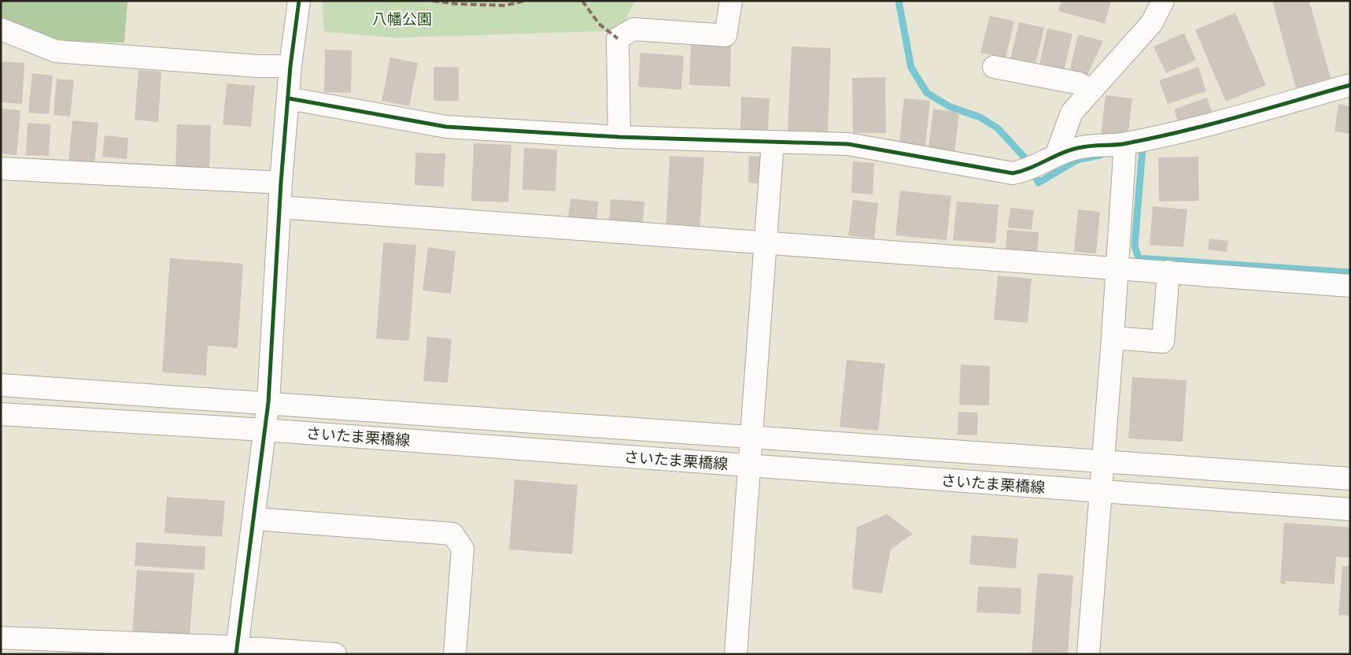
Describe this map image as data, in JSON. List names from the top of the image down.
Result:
{
  "streets": {
    "street": ["さいたま栗橋線"]
  },
  "parks": ["八幡公園"]
}
